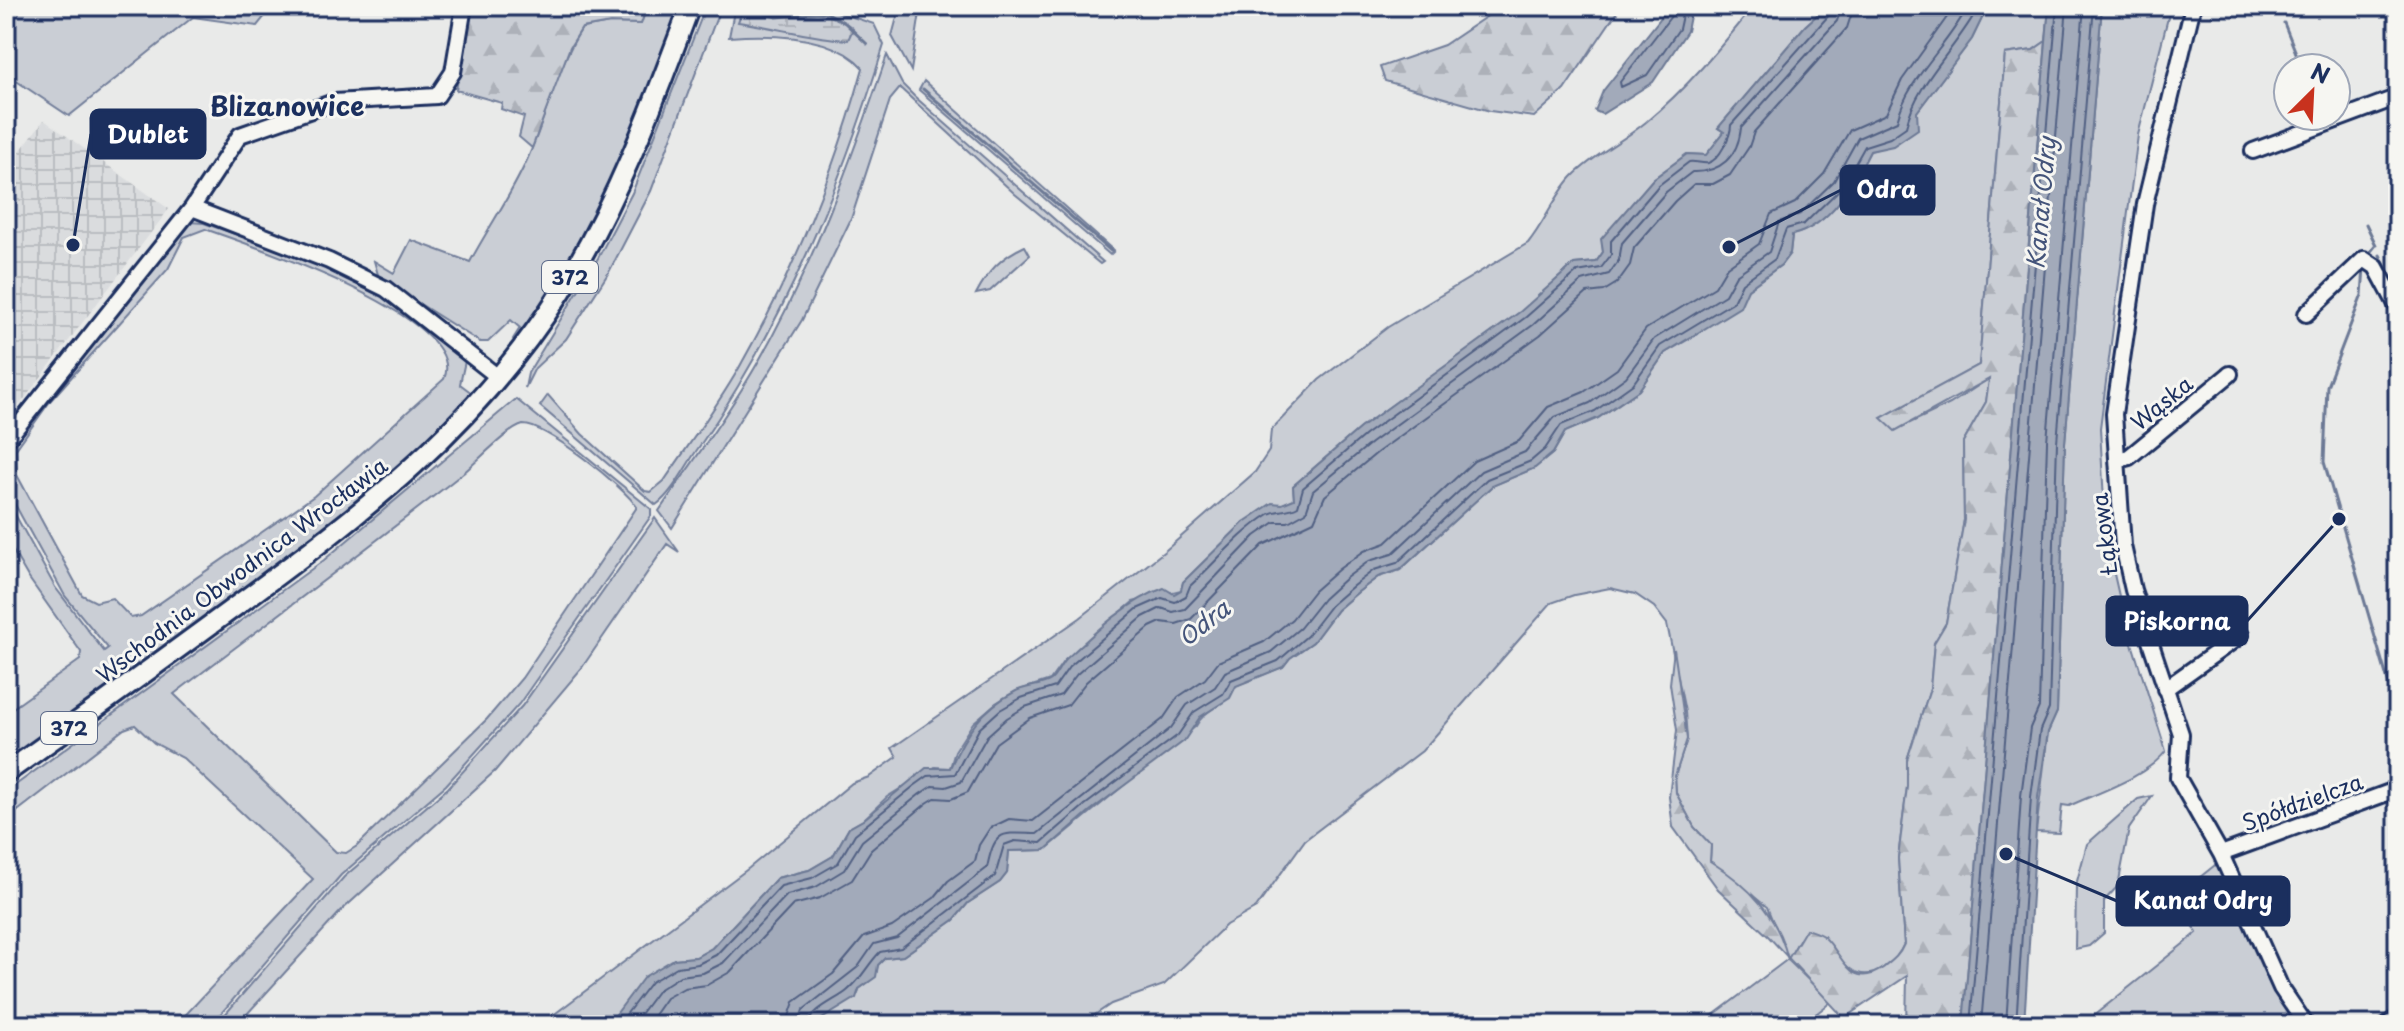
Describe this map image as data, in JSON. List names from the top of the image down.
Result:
{
  "streets": {
    "main road": ["372", "Wschodnia Obwodnica Wrocławia"],
    "street": ["Wąska", "Łąkowa", "Spółdzielcza"]
  },
  "crossings": [
    ["Wąska", "Łąkowa"],
    ["Łąkowa", "Spółdzielcza"]
  ],
  "districts": ["Blizanowice"],
  "water": ["Kanał Odry", "Odra"],
  "places": [
    "Dublet",
    "Odra",
    "Piskorna",
    "Kanał Odry"
  ],
  "north": "top right"
}
